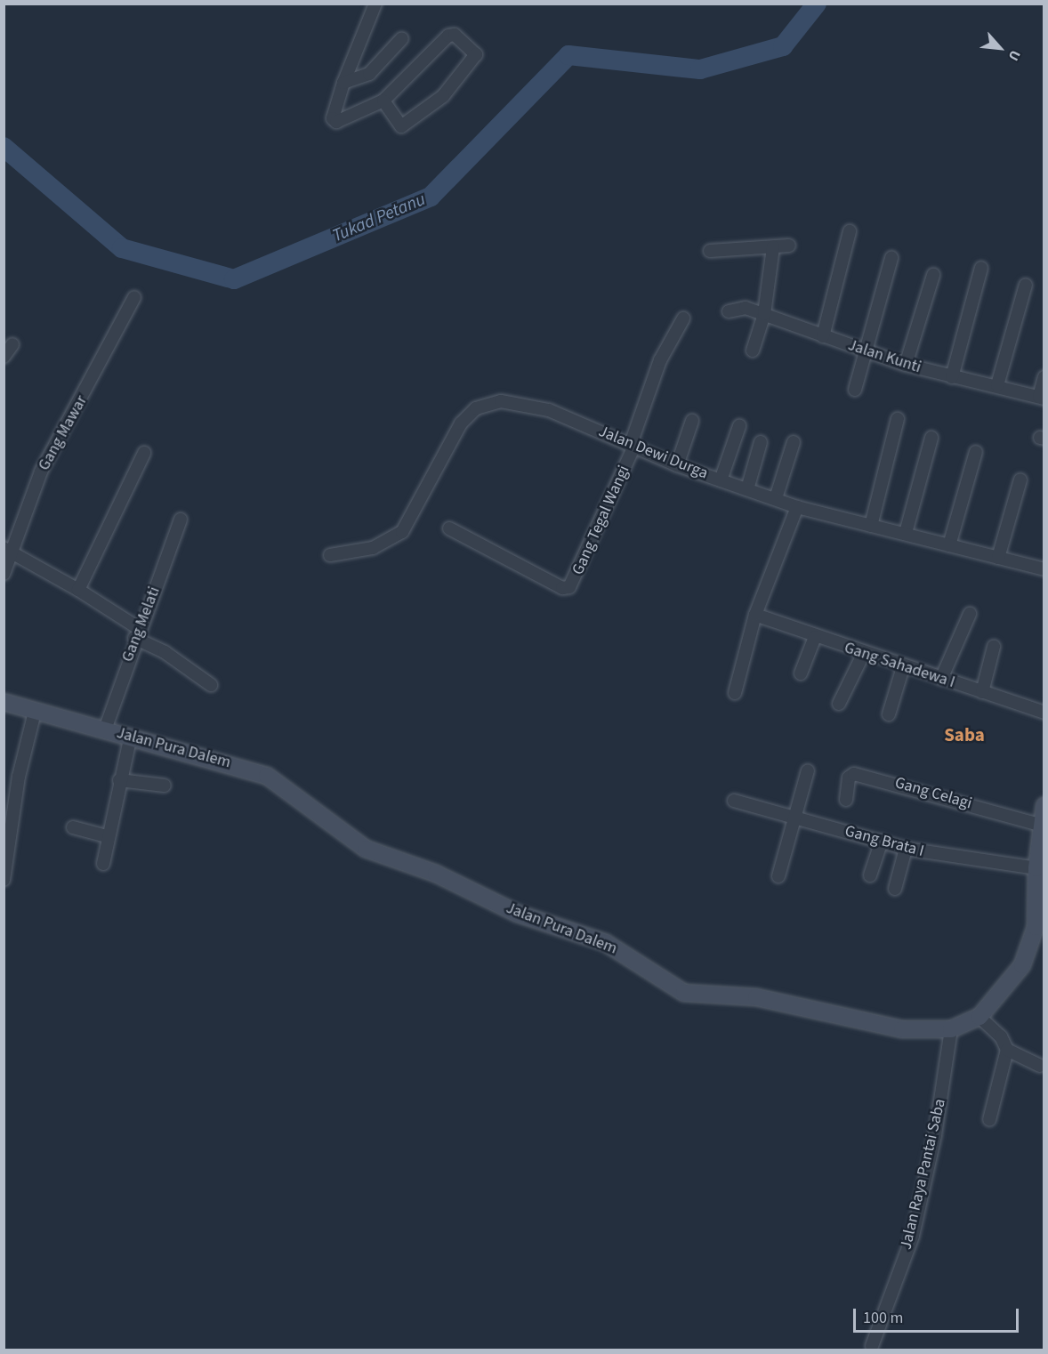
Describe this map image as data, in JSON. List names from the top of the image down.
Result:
{
  "streets": {
    "street": [
      "Jalan Kunti",
      "Gang Mawar",
      "Jalan Dewi Durga",
      "Gang Tegal Wangi",
      "Gang Melati",
      "Gang Sahadewa I",
      "Jalan Pura Dalem",
      "Gang Celagi",
      "Gang Brata I",
      "Jalan Raya Pantai Saba"
    ]
  },
  "crossings": [
    ["Jalan Dewi Durga", "Gang Tegal Wangi"],
    ["Gang Melati", "Jalan Pura Dalem"],
    ["Jalan Pura Dalem", "Gang Celagi"],
    ["Jalan Pura Dalem", "Gang Brata I"],
    ["Jalan Pura Dalem", "Jalan Raya Pantai Saba"]
  ],
  "districts": ["Saba"],
  "water": ["Tukad Petanu"],
  "scale_bar": "100 m",
  "north": "bottom right"
}
